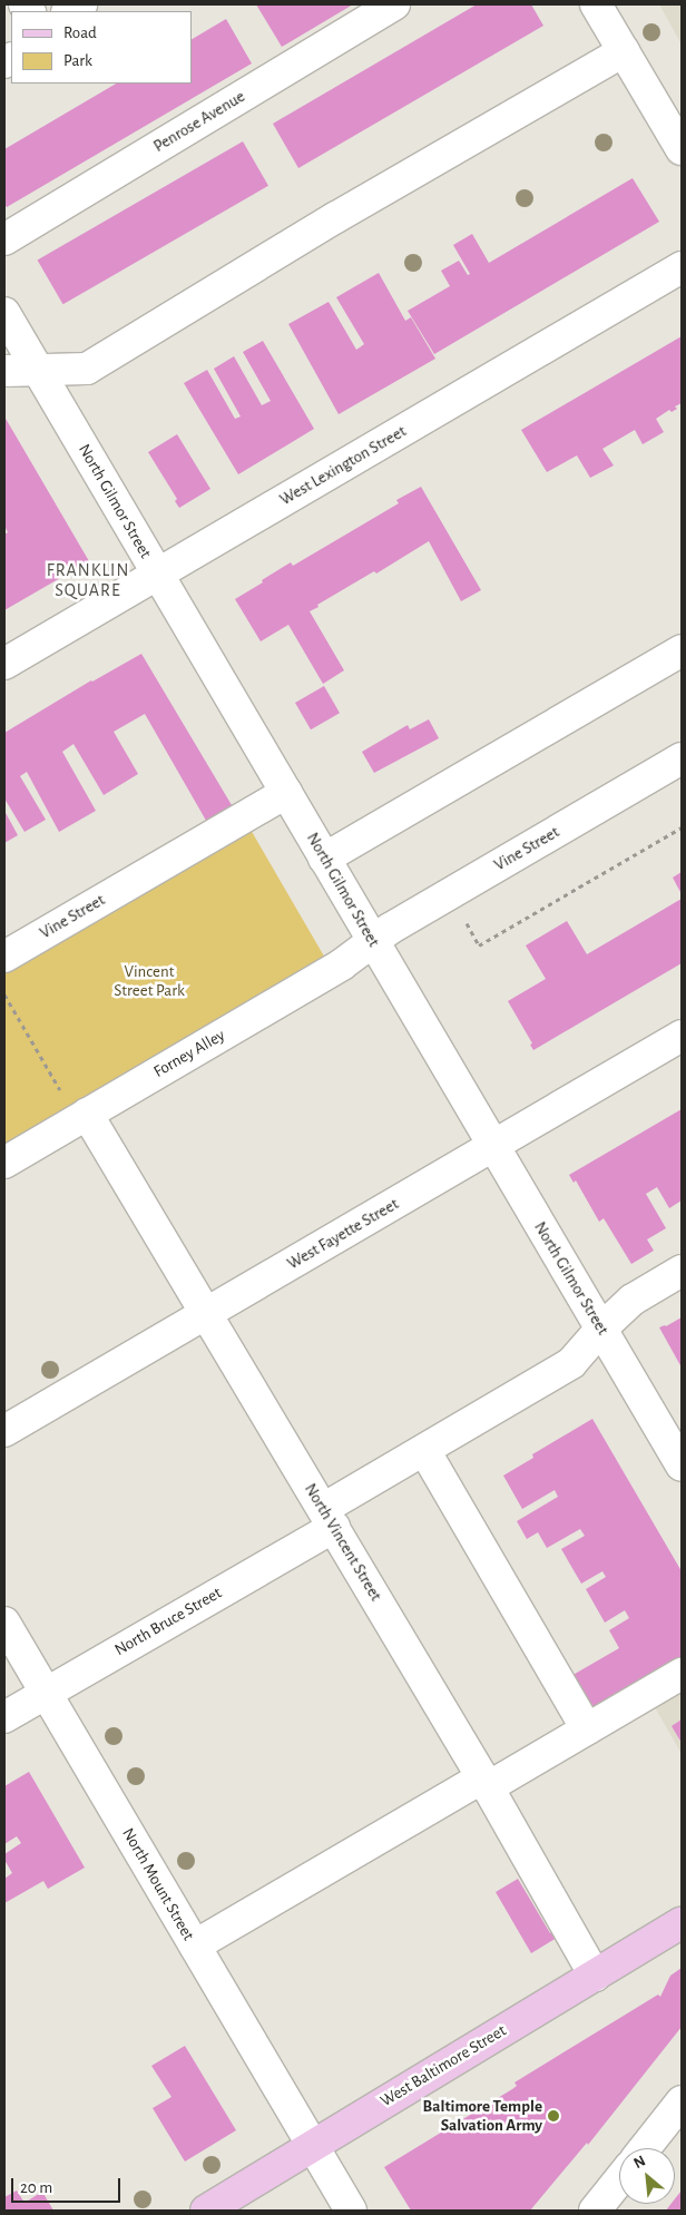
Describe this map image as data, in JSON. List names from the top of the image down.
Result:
{
  "streets": {
    "main road": ["West Baltimore Street"],
    "street": [
      "Penrose Avenue",
      "West Lexington Street",
      "North Gilmor Street",
      "Vine Street",
      "Forney Alley",
      "West Fayette Street",
      "North Vincent Street",
      "North Bruce Street",
      "North Mount Street"
    ]
  },
  "crossings": [
    ["West Lexington Street", "North Gilmor Street"],
    ["North Gilmor Street", "Vine Street"],
    ["North Gilmor Street", "Forney Alley"],
    ["North Gilmor Street", "West Fayette Street"],
    ["North Gilmor Street", "North Bruce Street"],
    ["Vine Street", "Forney Alley"],
    ["Forney Alley", "North Vincent Street"],
    ["West Fayette Street", "North Vincent Street"],
    ["North Vincent Street", "North Bruce Street"],
    ["North Vincent Street", "West Baltimore Street"],
    ["North Bruce Street", "North Mount Street"],
    ["North Mount Street", "West Baltimore Street"]
  ],
  "districts": ["FRANKLIN SQUARE"],
  "parks": ["Vincent Street Park"],
  "places": ["Baltimore Temple Salvation Army"],
  "legend": ["Road", "Park"],
  "scale_bar": "20 m",
  "north": "top left"
}
